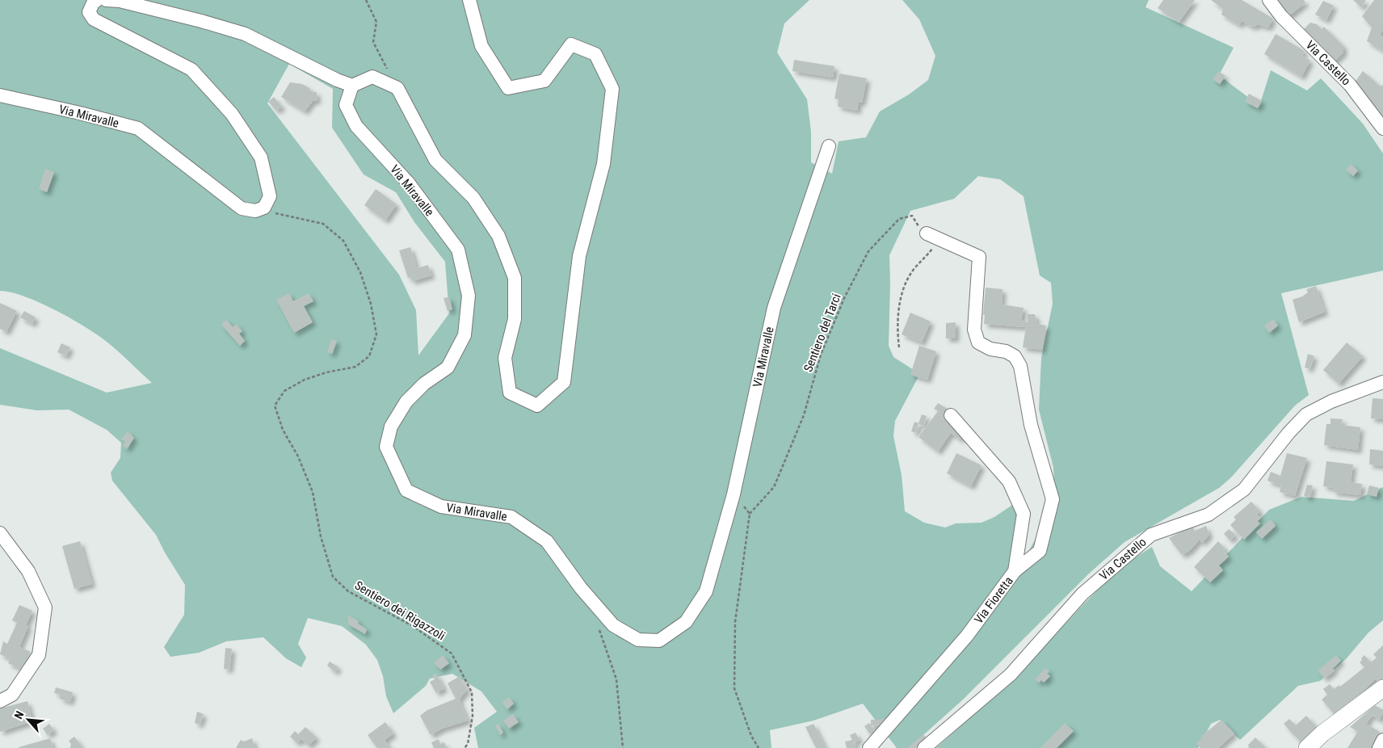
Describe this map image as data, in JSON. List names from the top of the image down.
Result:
{
  "streets": {
    "street": ["Via Castello", "Via Miravalle", "Via Fioretta"],
    "path": ["Sentiero del Tarci", "Sentiero dei Rigazzoli"]
  },
  "crossings": [
    ["Via Miravalle", "Sentiero dei Rigazzoli"]
  ],
  "north": "top left"
}
